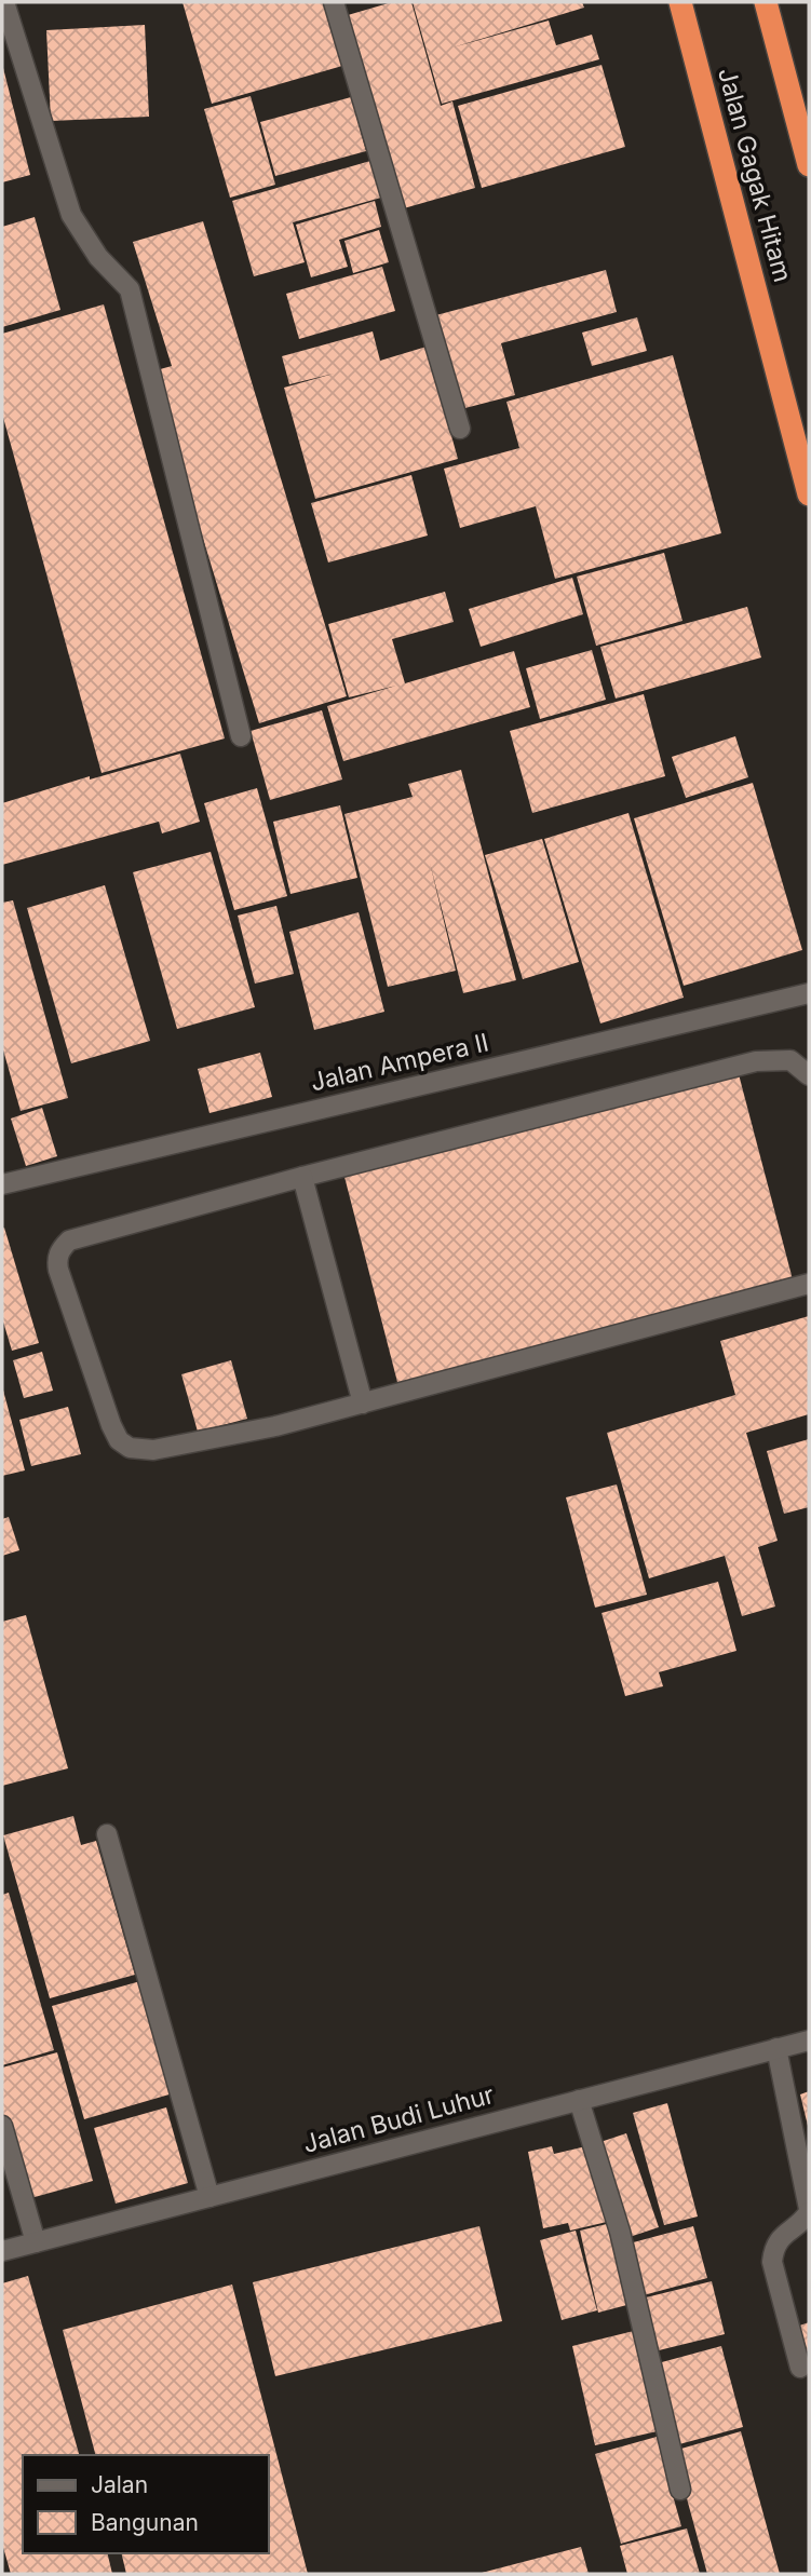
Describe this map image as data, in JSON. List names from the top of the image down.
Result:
{
  "streets": {
    "highway": ["Jalan Gagak Hitam"],
    "street": ["Jalan Ampera II", "Jalan Budi Luhur"]
  },
  "legend": ["Jalan", "Bangunan"]
}
